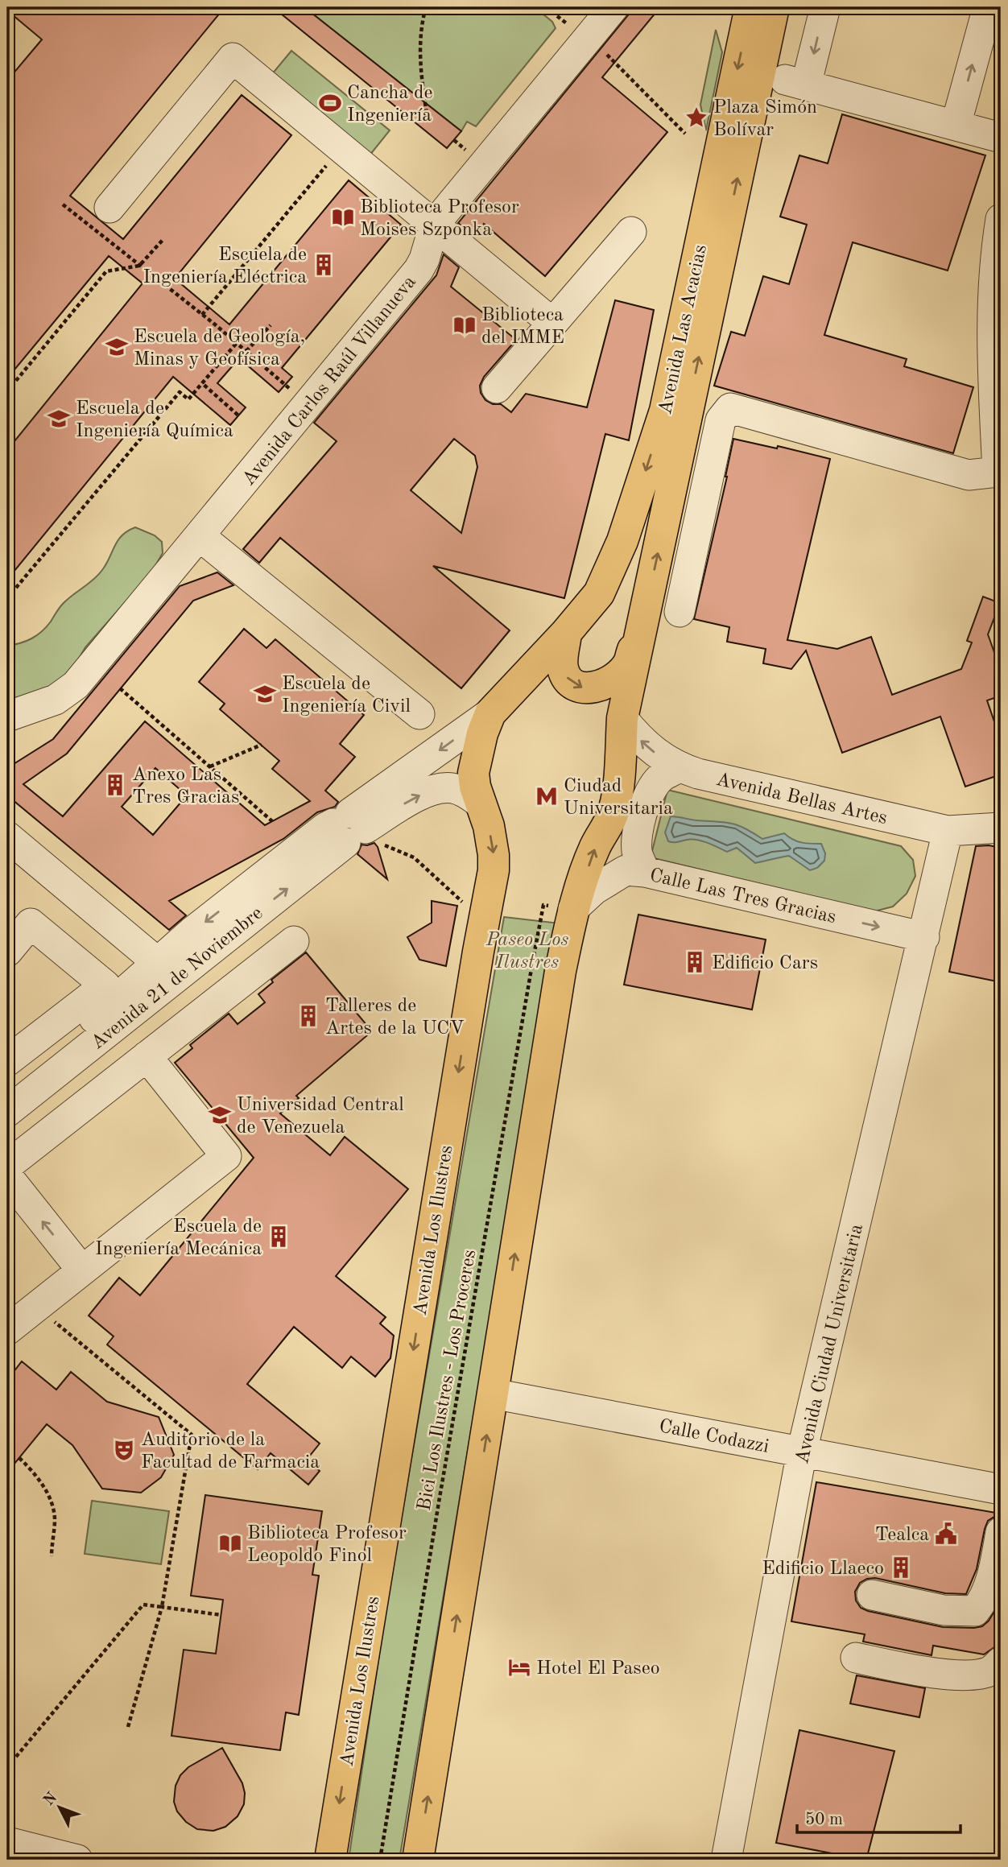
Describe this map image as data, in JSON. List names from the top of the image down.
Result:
{
  "streets": {
    "main road": ["Avenida Las Acacias", "Avenida Los Ilustres"],
    "street": [
      "Avenida Carlos Raúl Villanueva",
      "Avenida Bellas Artes",
      "Calle Las Tres Gracias",
      "Avenida 21 de Noviembre",
      "Avenida Ciudad Universitaria",
      "Calle Codazzi"
    ],
    "path": ["Bici Los Ilustres - Los Proceres"]
  },
  "crossings": [
    ["Avenida Las Acacias", "Avenida Los Ilustres"],
    ["Avenida Bellas Artes", "Avenida Ciudad Universitaria"],
    ["Calle Las Tres Gracias", "Avenida Ciudad Universitaria"],
    ["Avenida 21 de Noviembre", "Avenida Los Ilustres"],
    ["Avenida Ciudad Universitaria", "Calle Codazzi"]
  ],
  "one_way": ["Calle Las Tres Gracias"],
  "parks": ["Paseo Los Ilustres"],
  "places": {
    "sports": ["Cancha de Ingeniería"],
    "place": ["Plaza Simón Bolívar"],
    "library": ["Biblioteca Profesor Moises Szponka", "Biblioteca del IMME", "Biblioteca Profesor Leopoldo Finol"],
    "building": [
      "Escuela de Ingeniería Eléctrica",
      "Anexo Las Tres Gracias",
      "Edificio Cars",
      "Talleres de Artes de la UCV",
      "Escuela de Ingeniería Mecánica",
      "Edificio Llaeco"
    ],
    "school or university": [
      "Escuela de Geología, Minas y Geofísica",
      "Escuela de Ingeniería Química",
      "Escuela de Ingeniería Civil",
      "Universidad Central de Venezuela"
    ],
    "metro station": ["Ciudad Universitaria"],
    "theatre": ["Auditorio de la Facultad de Farmacia"],
    "public building": ["Tealca"],
    "hotel": ["Hotel El Paseo"]
  },
  "scale_bar": "50 m",
  "north": "top left"
}
